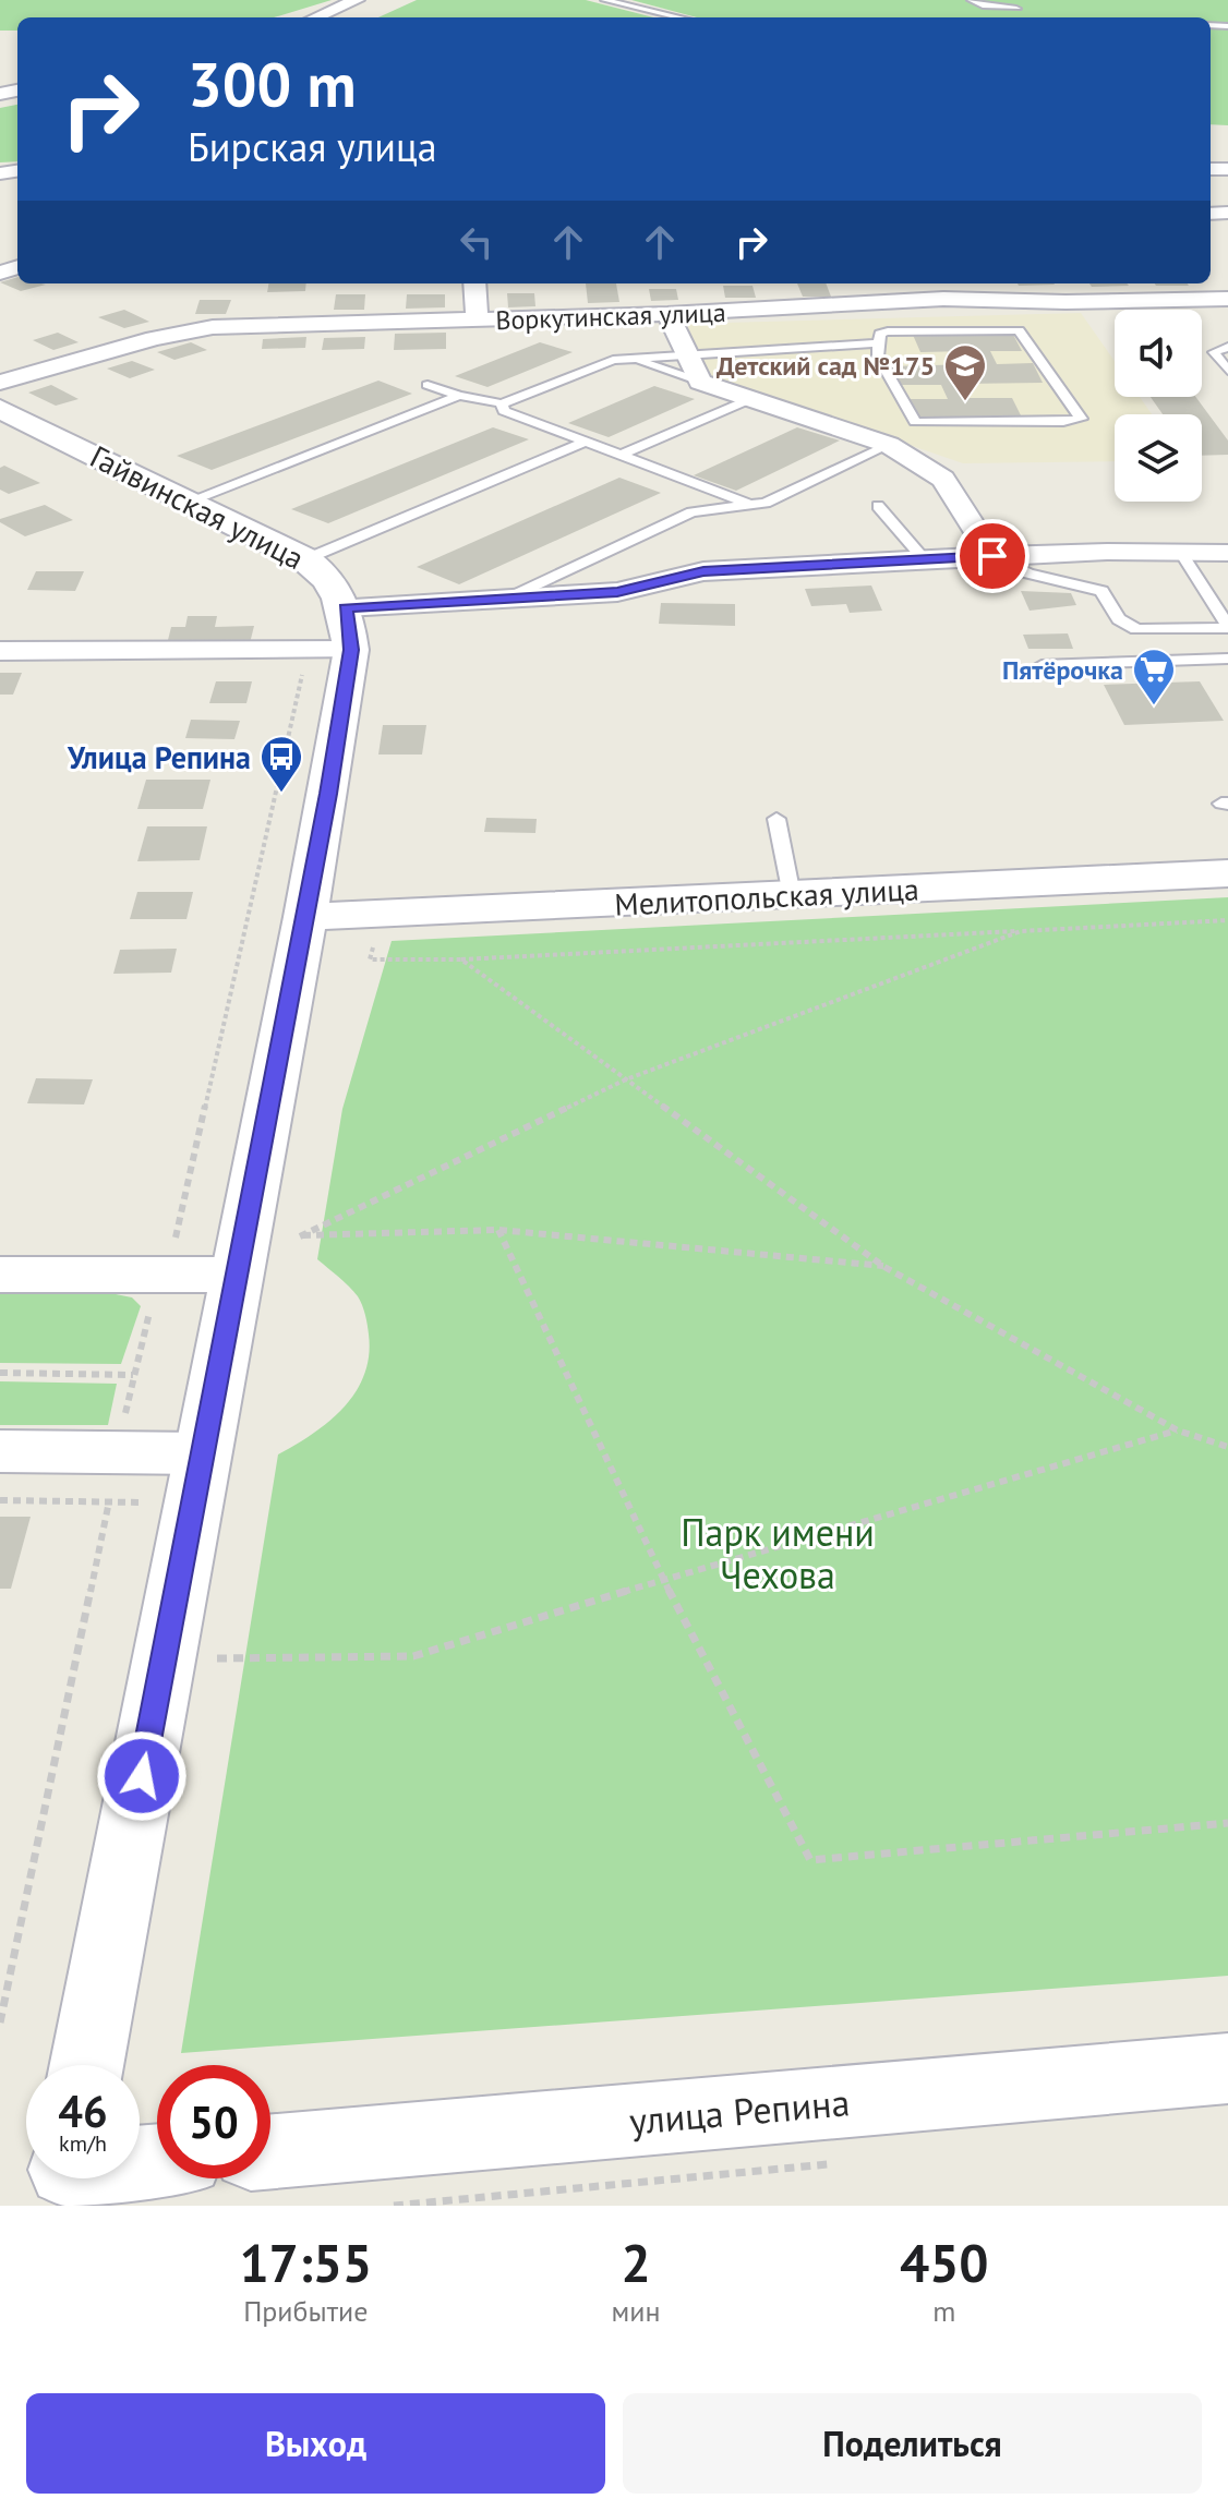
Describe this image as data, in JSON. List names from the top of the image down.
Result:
{
  "streets": {
    "main road": ["Гайвинская улица", "Мелитопольская улица", "улица Репина"],
    "street": ["Воркутинская улица"]
  },
  "crossings": [
    ["Гайвинская улица", "Мелитопольская улица"]
  ],
  "parks": ["Парк имени Чехова"],
  "places": {
    "school or university": ["Детский сад №175"],
    "supermarket": ["Пятёрочка"],
    "bus stop": ["Улица Репина"]
  },
  "page": {
    "turn": ["300 m", "Бирская улица"],
    "speed": "46 km/h",
    "limit": "50",
    "eta": [
      "17:55",
      "Прибытие",
      "2",
      "мин",
      "450",
      "m"
    ],
    "buttons": ["Выход", "Поделиться"]
  }
}
